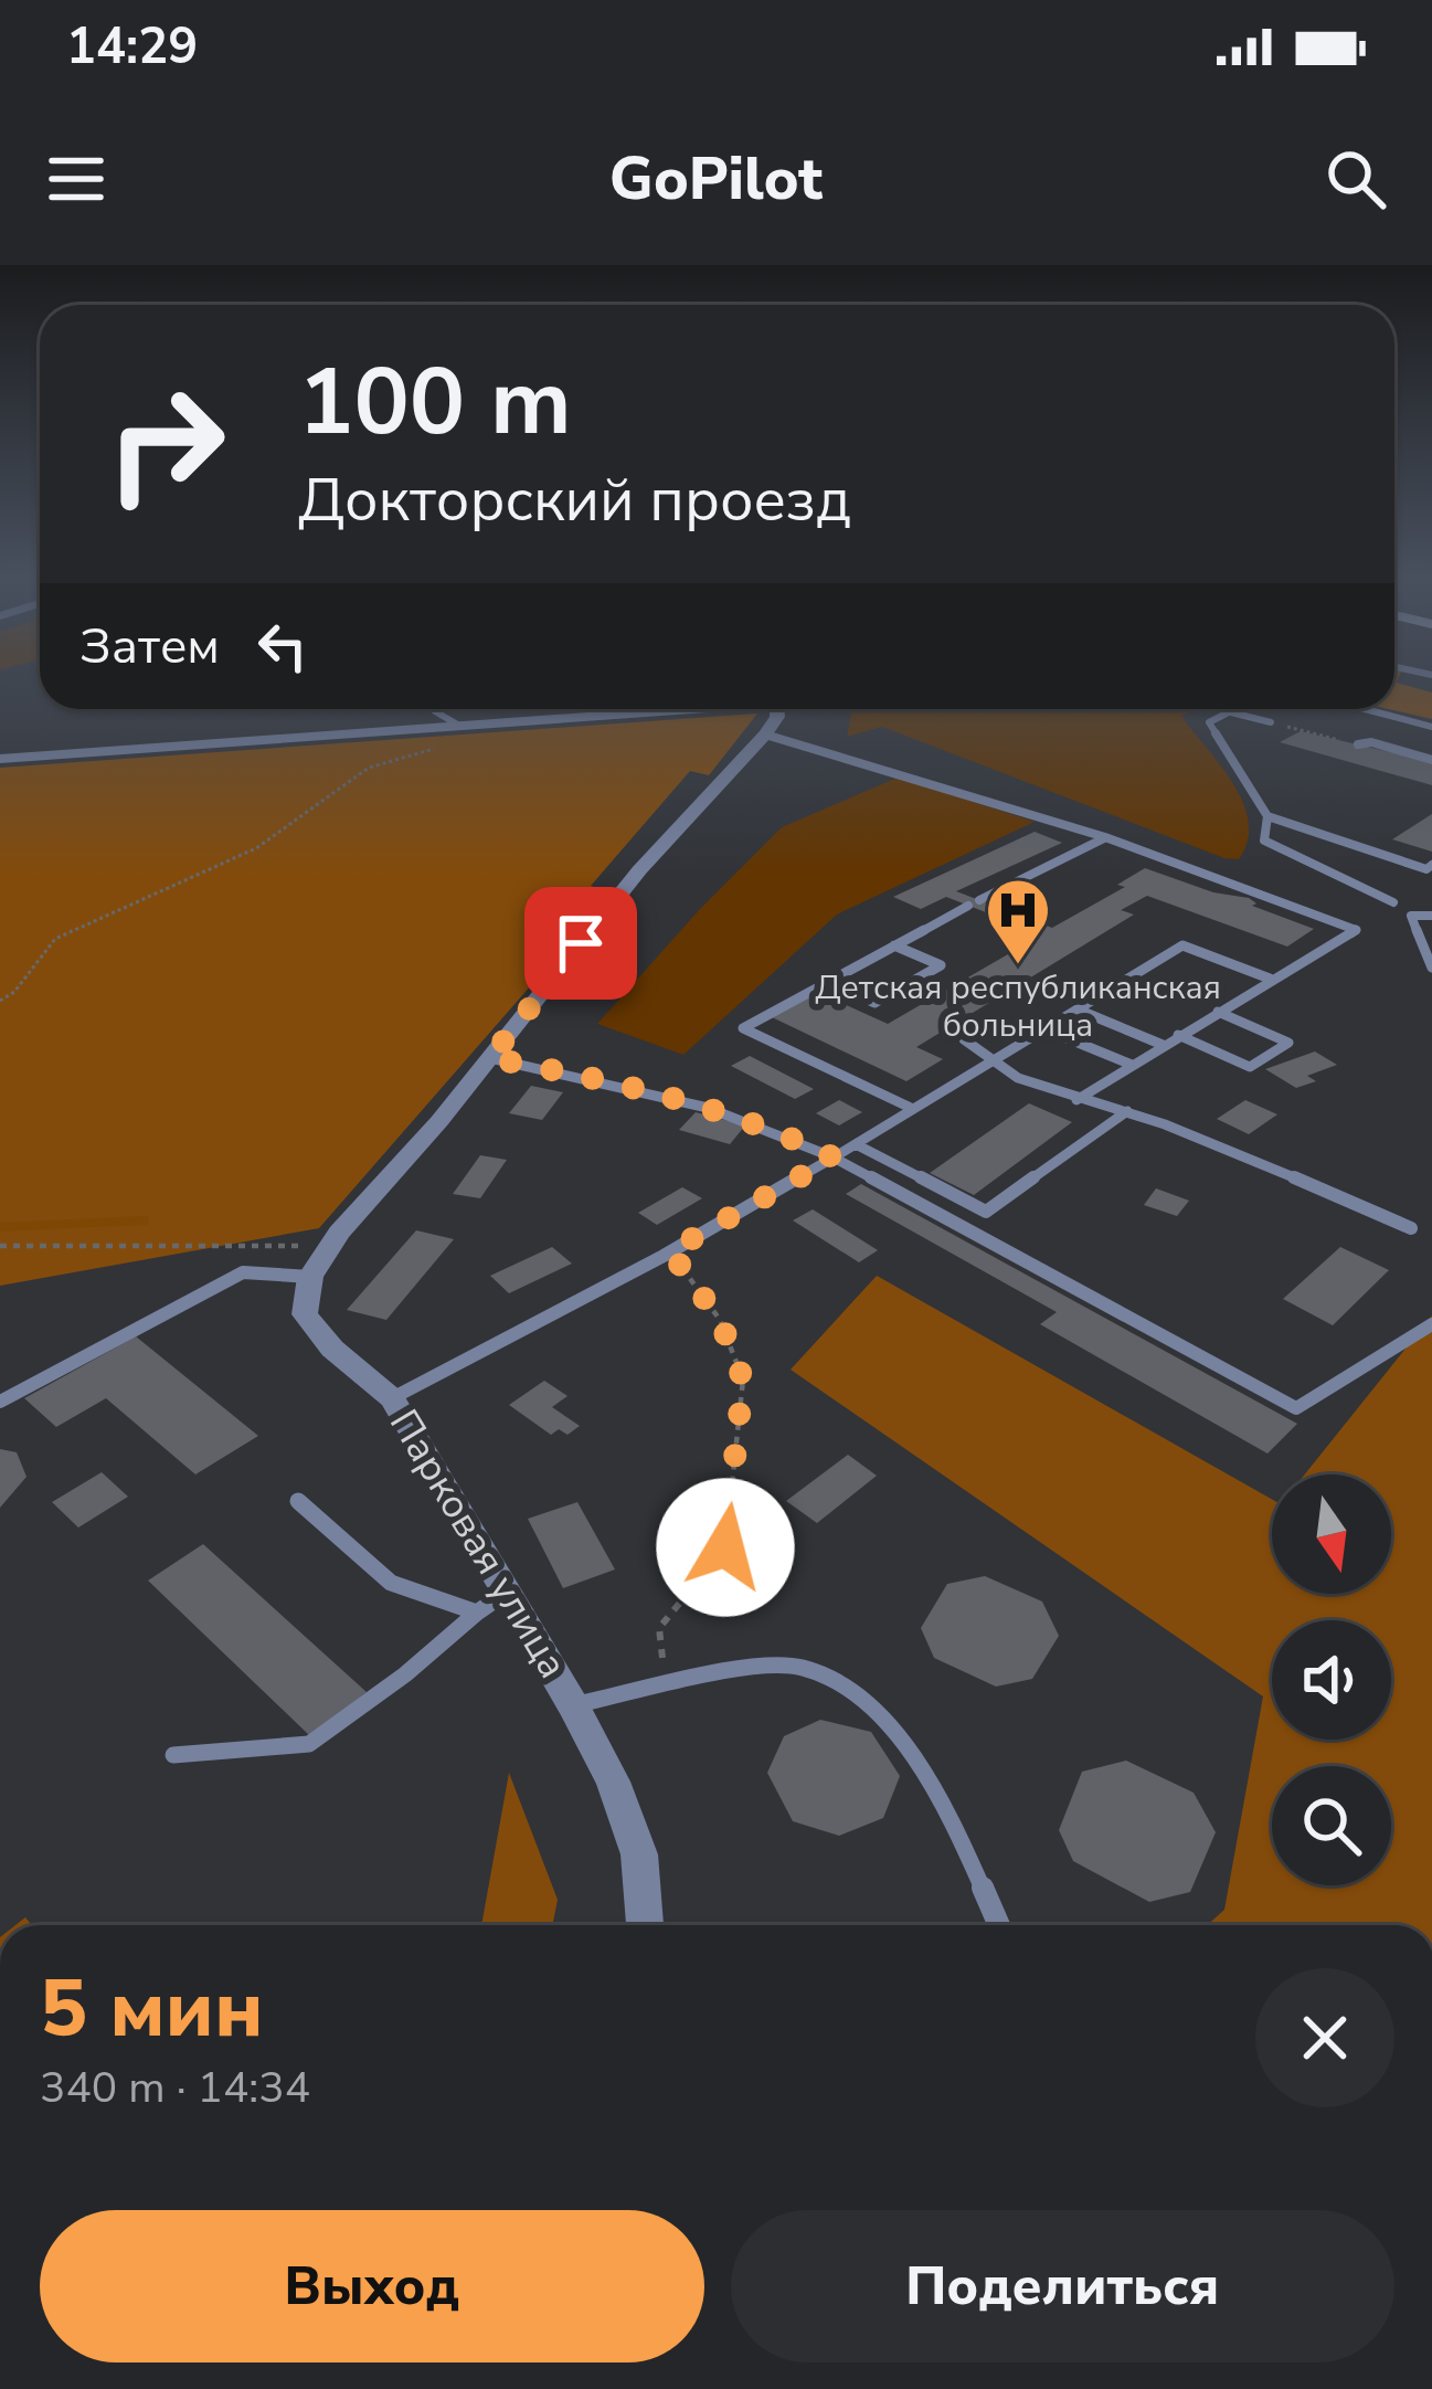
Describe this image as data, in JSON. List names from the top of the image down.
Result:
{
  "streets": {
    "street": ["Парковая улица"]
  },
  "places": {
    "hospital": ["Детская республиканская больница"]
  },
  "north": "bottom",
  "page": {
    "status": "14:29",
    "header": "GoPilot",
    "turn": ["100 m", "Докторский проезд"],
    "then": "Затем",
    "heading": ["5 мин", "340 m · 14:34"],
    "buttons": ["Выход", "Поделиться"]
  }
}
